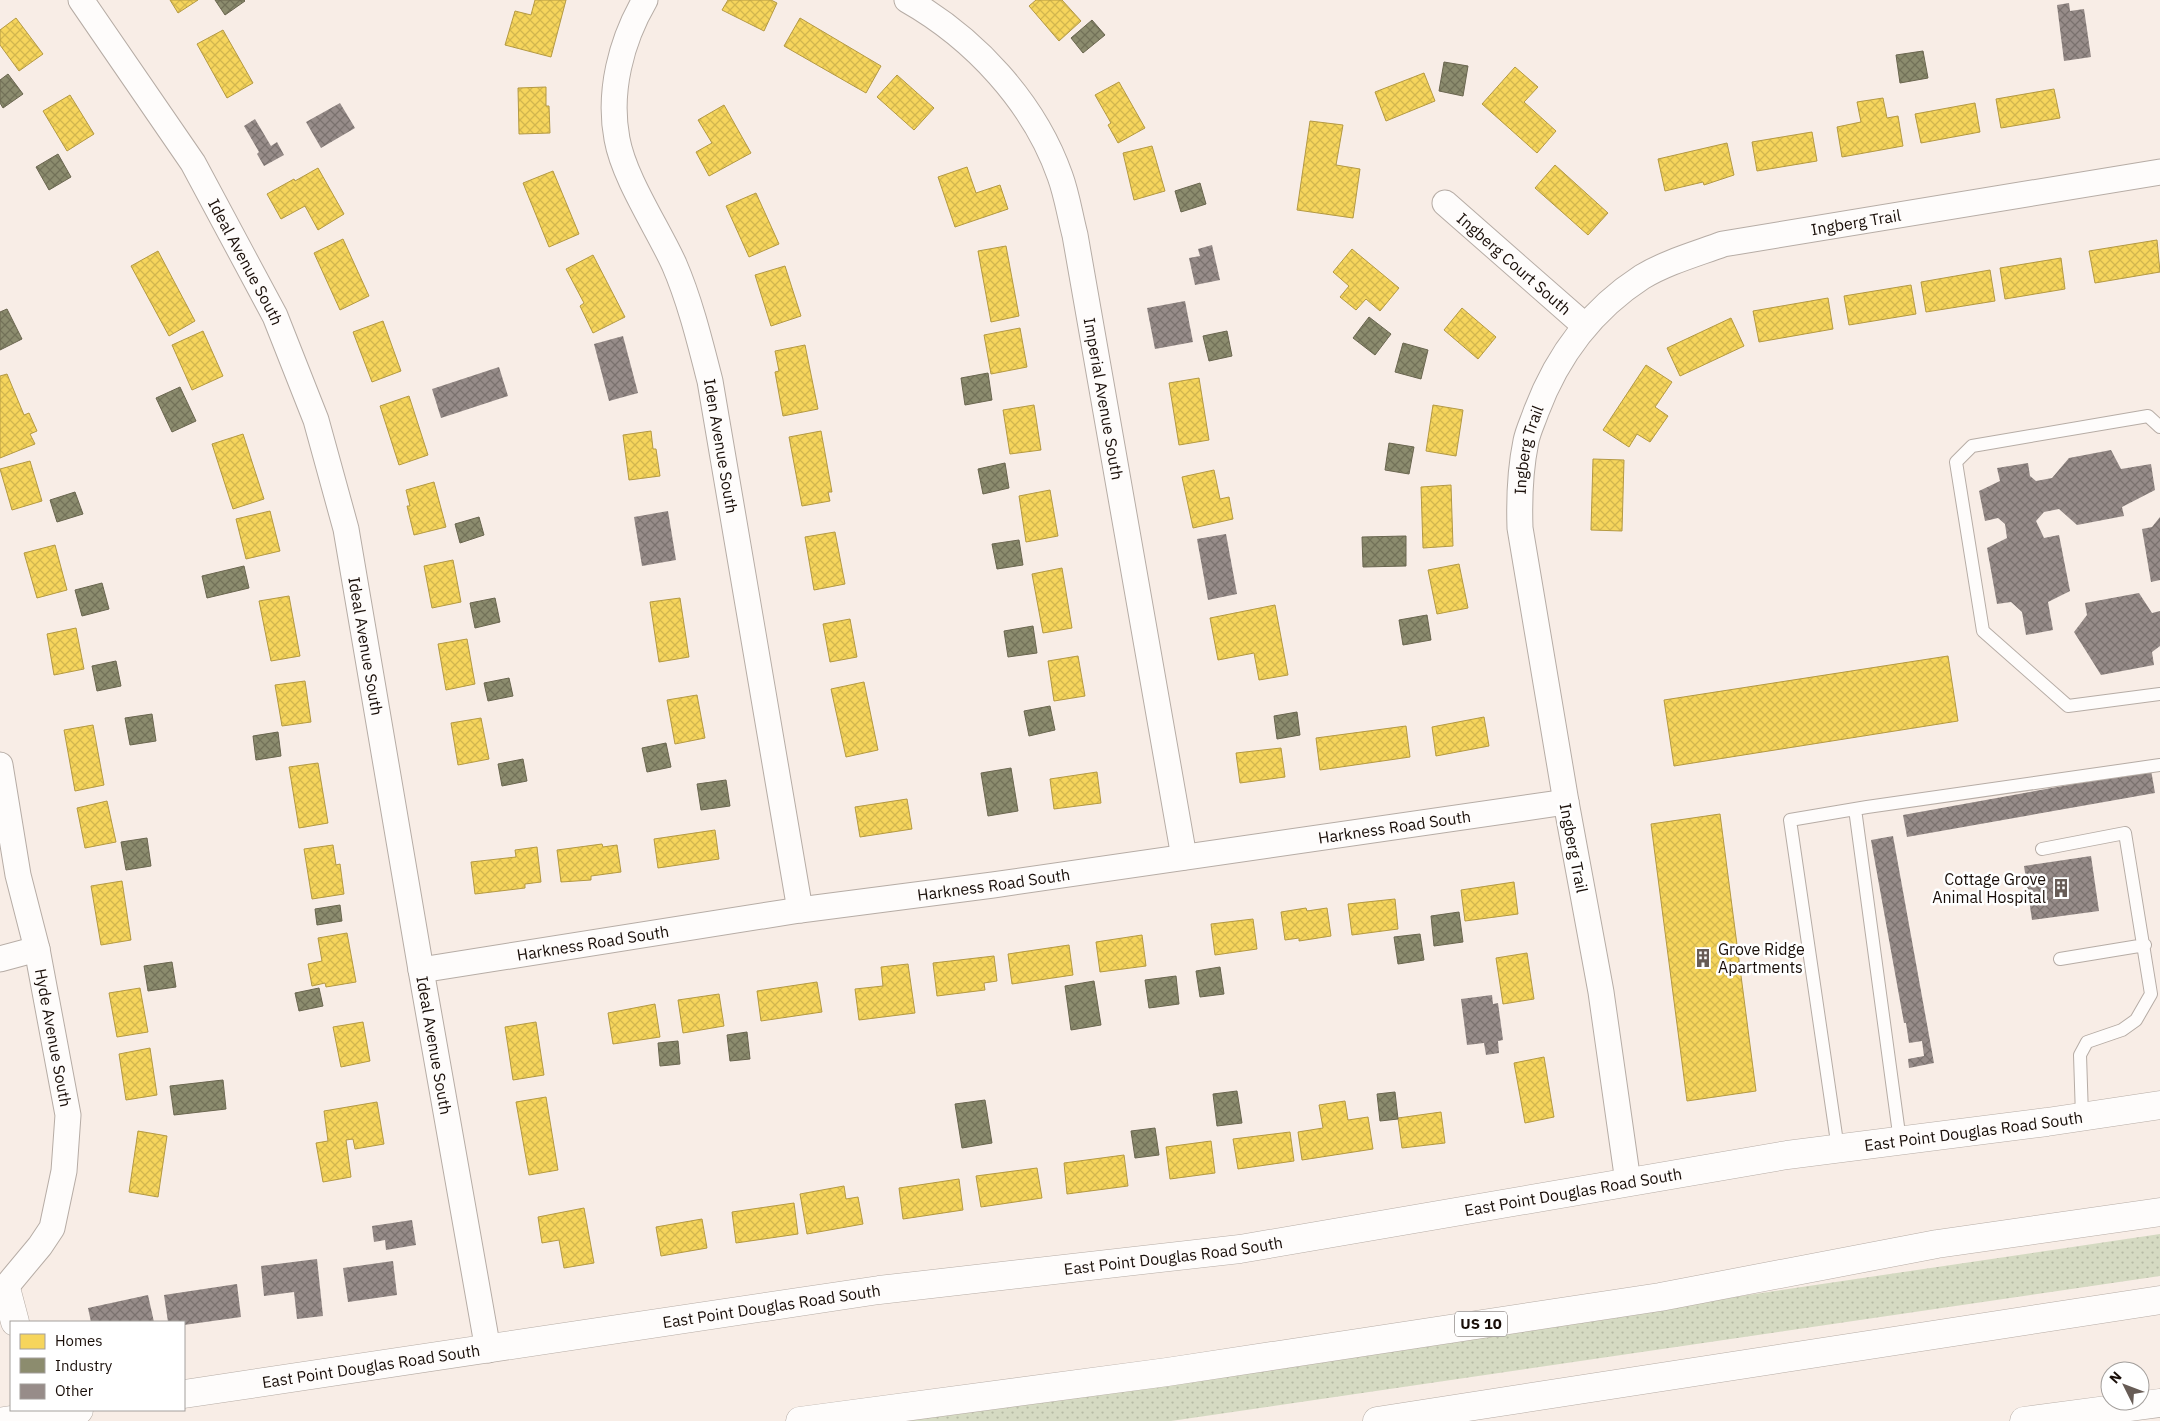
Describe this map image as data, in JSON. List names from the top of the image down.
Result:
{
  "streets": {
    "main road": ["East Point Douglas Road South", "US 10"],
    "street": [
      "Ingberg Trail",
      "Ideal Avenue South",
      "Ingberg Court South",
      "Imperial Avenue South",
      "Iden Avenue South",
      "Harkness Road South",
      "Hyde Avenue South"
    ]
  },
  "crossings": [
    ["Ingberg Trail", "Ingberg Court South"],
    ["Ingberg Trail", "Harkness Road South"],
    ["Ingberg Trail", "East Point Douglas Road South"],
    ["Ideal Avenue South", "Harkness Road South"],
    ["Ideal Avenue South", "East Point Douglas Road South"],
    ["Imperial Avenue South", "Harkness Road South"],
    ["Iden Avenue South", "Harkness Road South"]
  ],
  "places": {
    "building": ["Cottage Grove Animal Hospital", "Grove Ridge Apartments"]
  },
  "legend": ["Homes", "Industry", "Other"],
  "north": "top left"
}
